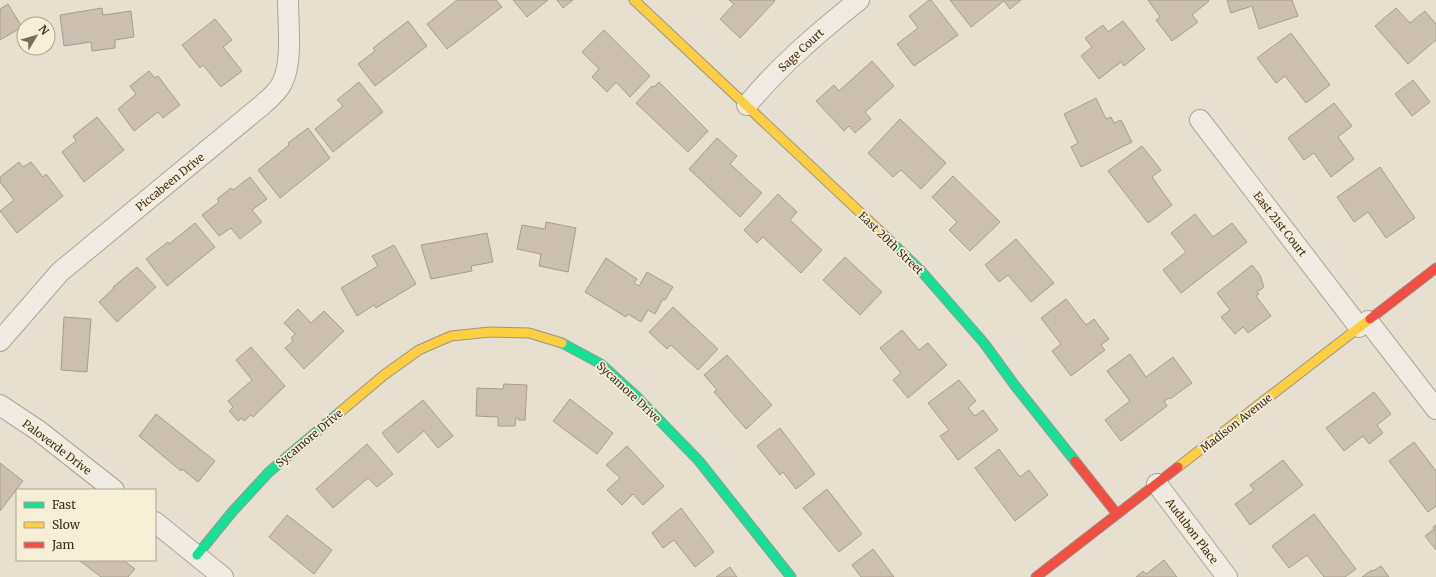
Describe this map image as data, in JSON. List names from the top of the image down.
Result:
{
  "streets": {
    "street": [
      "Sage Court",
      "Piccabeen Drive",
      "East 21st Court",
      "East 20th Street",
      "Sycamore Drive",
      "Madison Avenue",
      "Paloverde Drive",
      "Audubon Place"
    ]
  },
  "crossings": [
    ["Sage Court", "East 20th Street"],
    ["East 21st Court", "Madison Avenue"],
    ["East 20th Street", "Madison Avenue"],
    ["Madison Avenue", "Audubon Place"]
  ],
  "legend": ["Fast", "Slow", "Jam"],
  "north": "top right"
}
